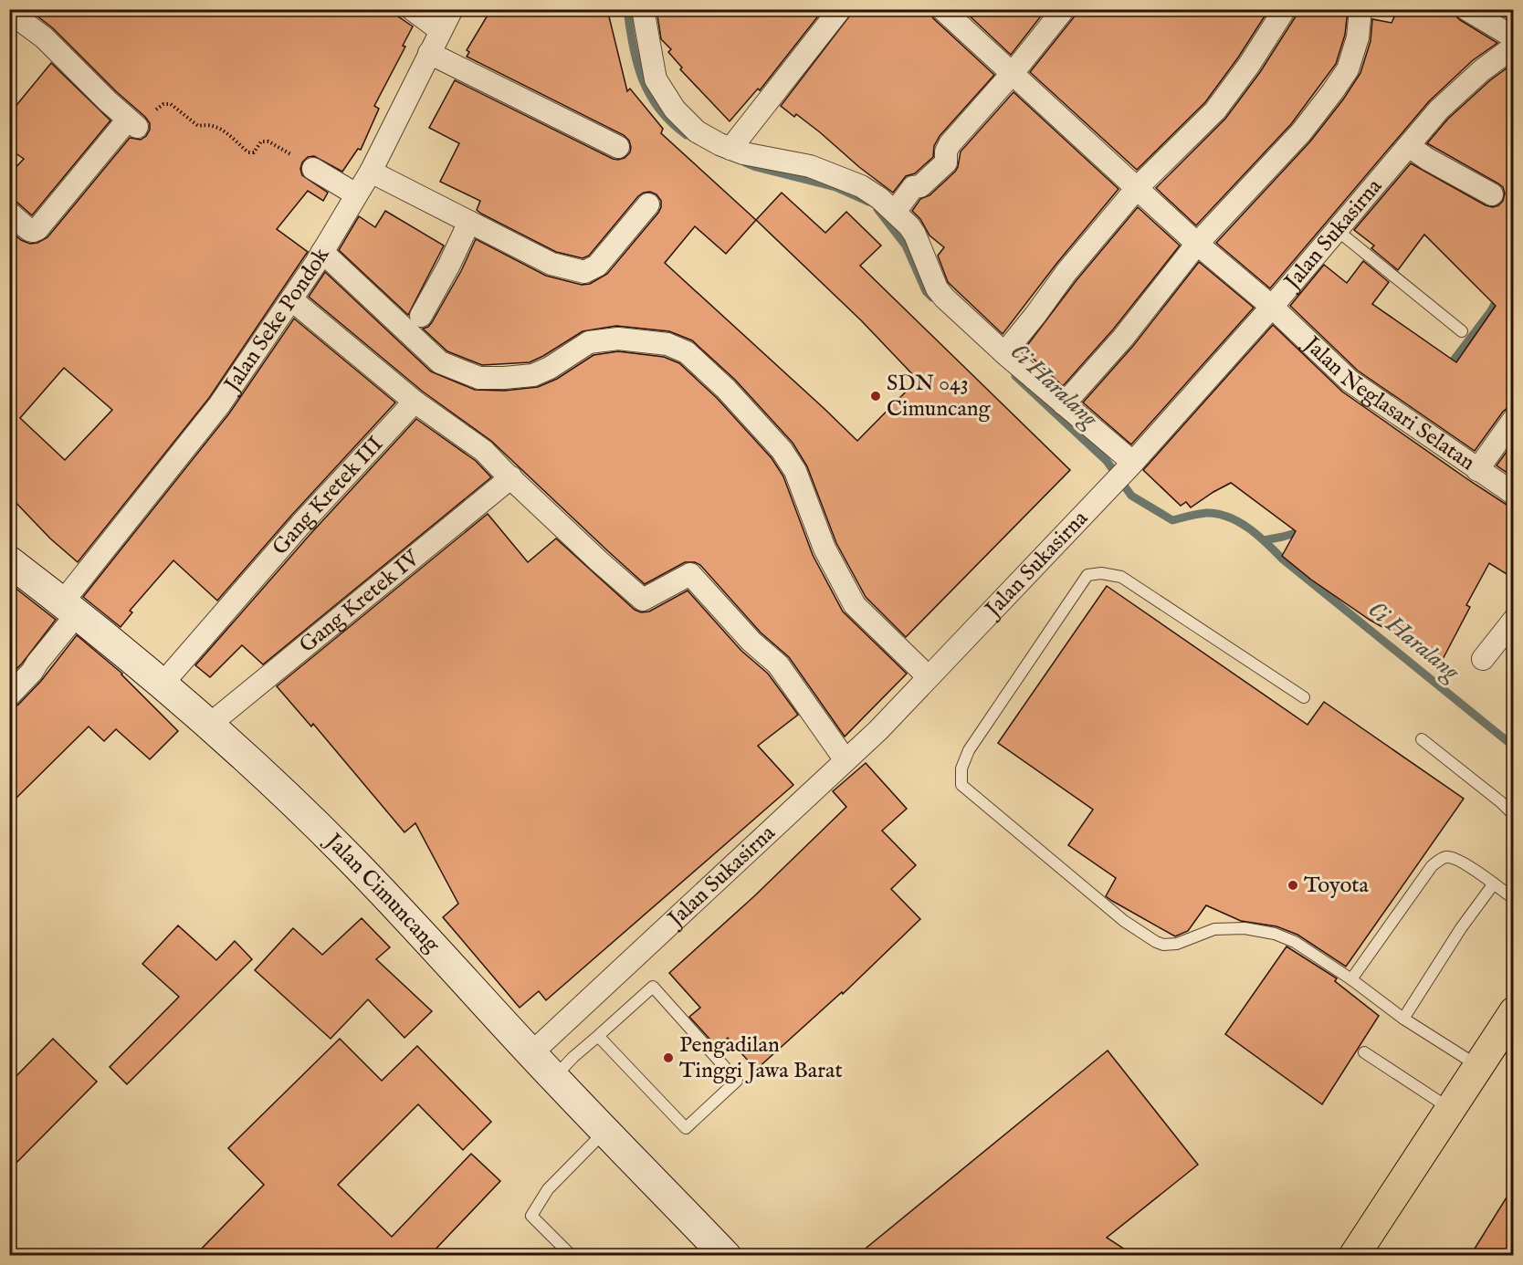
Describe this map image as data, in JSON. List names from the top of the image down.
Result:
{
  "streets": {
    "street": [
      "Jalan Sukasirna",
      "Jalan Seke Pondok",
      "Jalan Neglasari Selatan",
      "Gang Kretek III",
      "Gang Kretek IV",
      "Jalan Cimuncang"
    ]
  },
  "crossings": [
    ["Jalan Sukasirna", "Jalan Neglasari Selatan"],
    ["Jalan Sukasirna", "Jalan Cimuncang"],
    ["Jalan Seke Pondok", "Jalan Cimuncang"],
    ["Gang Kretek III", "Jalan Cimuncang"],
    ["Gang Kretek IV", "Jalan Cimuncang"]
  ],
  "water": ["Ci Haralang"],
  "places": ["SDN 043 Cimuncang", "Toyota", "Pengadilan Tinggi Jawa Barat"]
}
